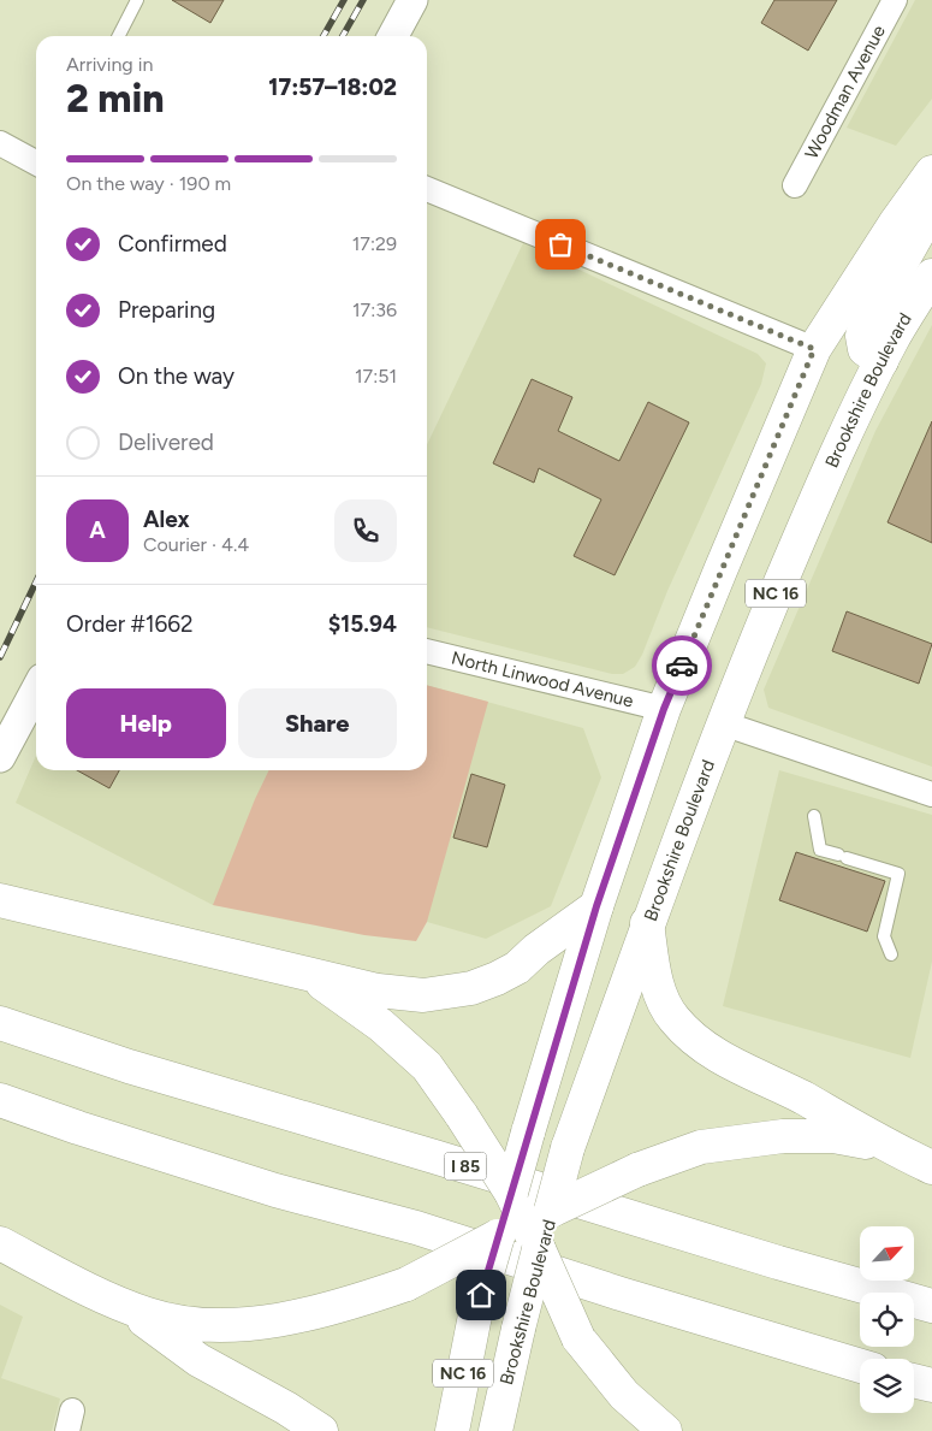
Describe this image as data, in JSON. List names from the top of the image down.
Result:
{
  "streets": {
    "highway": ["Brookshire Boulevard", "NC 16", "I 85"],
    "street": ["Woodman Avenue", "North Linwood Avenue"]
  },
  "crossings": [
    ["NC 16", "North Linwood Avenue"]
  ],
  "north": "top right",
  "page": {
    "heading": ["2 min", "Arriving in", "17:57–18:02"],
    "panel": [
      "Alex",
      "Courier · 4.4",
      "Order #1662",
      "$15.94"
    ],
    "bar": "On the way · 190 m",
    "list": [
      ["Confirmed", "17:29"],
      ["Preparing", "17:36"],
      ["On the way", "17:51"],
      "Delivered"
    ],
    "round": "A",
    "buttons": ["Help", "Share"]
  }
}
